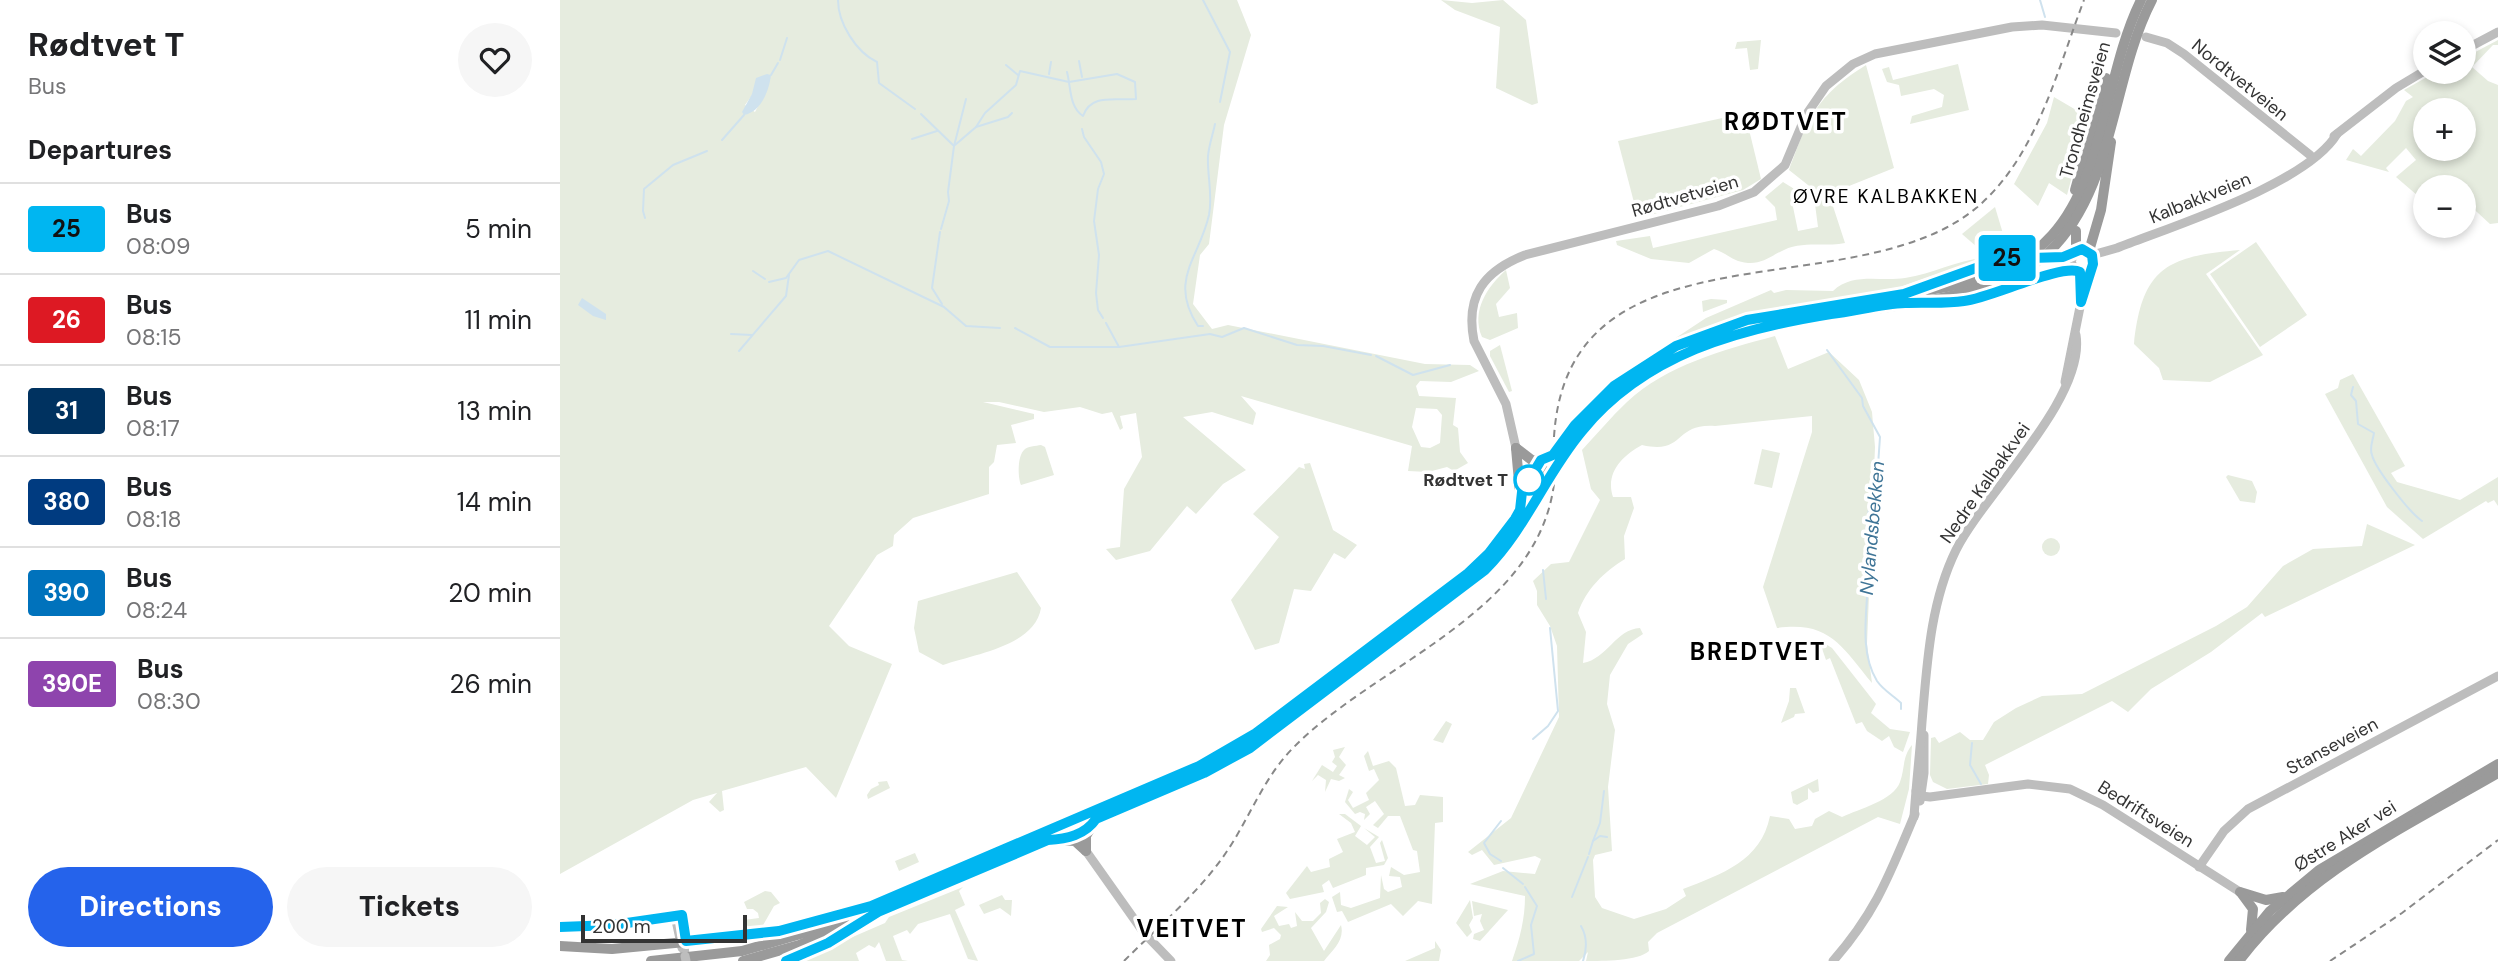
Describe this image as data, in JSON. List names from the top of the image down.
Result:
{
  "streets": {
    "highway": ["Trondheimsveien", "Østre Aker vei"],
    "street": [
      "Nordtvetveien",
      "Rødtvetveien",
      "Kalbakkveien",
      "Nedre Kalbakkvei",
      "Stanseveien",
      "Bedriftsveien"
    ]
  },
  "crossings": [
    ["Nordtvetveien", "Kalbakkveien"],
    ["Kalbakkveien", "Nedre Kalbakkvei"],
    ["Nedre Kalbakkvei", "Bedriftsveien"],
    ["Stanseveien", "Bedriftsveien"]
  ],
  "districts": [
    "RØDTVET",
    "ØVRE KALBAKKEN",
    "BREDTVET",
    "VEITVET"
  ],
  "water": ["Nylandsbekken"],
  "places": ["Rødtvet T"],
  "lines": ["bus line 25"],
  "scale_bar": "200 m",
  "page": {
    "heading": [
      ["Rødtvet T", "Bus"],
      "Departures"
    ],
    "on_map": "25",
    "map_buttons": ["+", "−"],
    "list": [
      {
        "mark": "25",
        "name": "Bus",
        "note": "08:09",
        "value": "5 min"
      },
      {
        "mark": "26",
        "name": "Bus",
        "note": "08:15",
        "value": "11 min"
      },
      {
        "mark": "31",
        "name": "Bus",
        "note": "08:17",
        "value": "13 min"
      },
      {
        "mark": "380",
        "name": "Bus",
        "note": "08:18",
        "value": "14 min"
      },
      {
        "mark": "390",
        "name": "Bus",
        "note": "08:24",
        "value": "20 min"
      },
      {
        "mark": "390E",
        "name": "Bus",
        "note": "08:30",
        "value": "26 min"
      }
    ],
    "buttons": ["Directions", "Tickets"],
    "scale": "200 m"
  }
}
